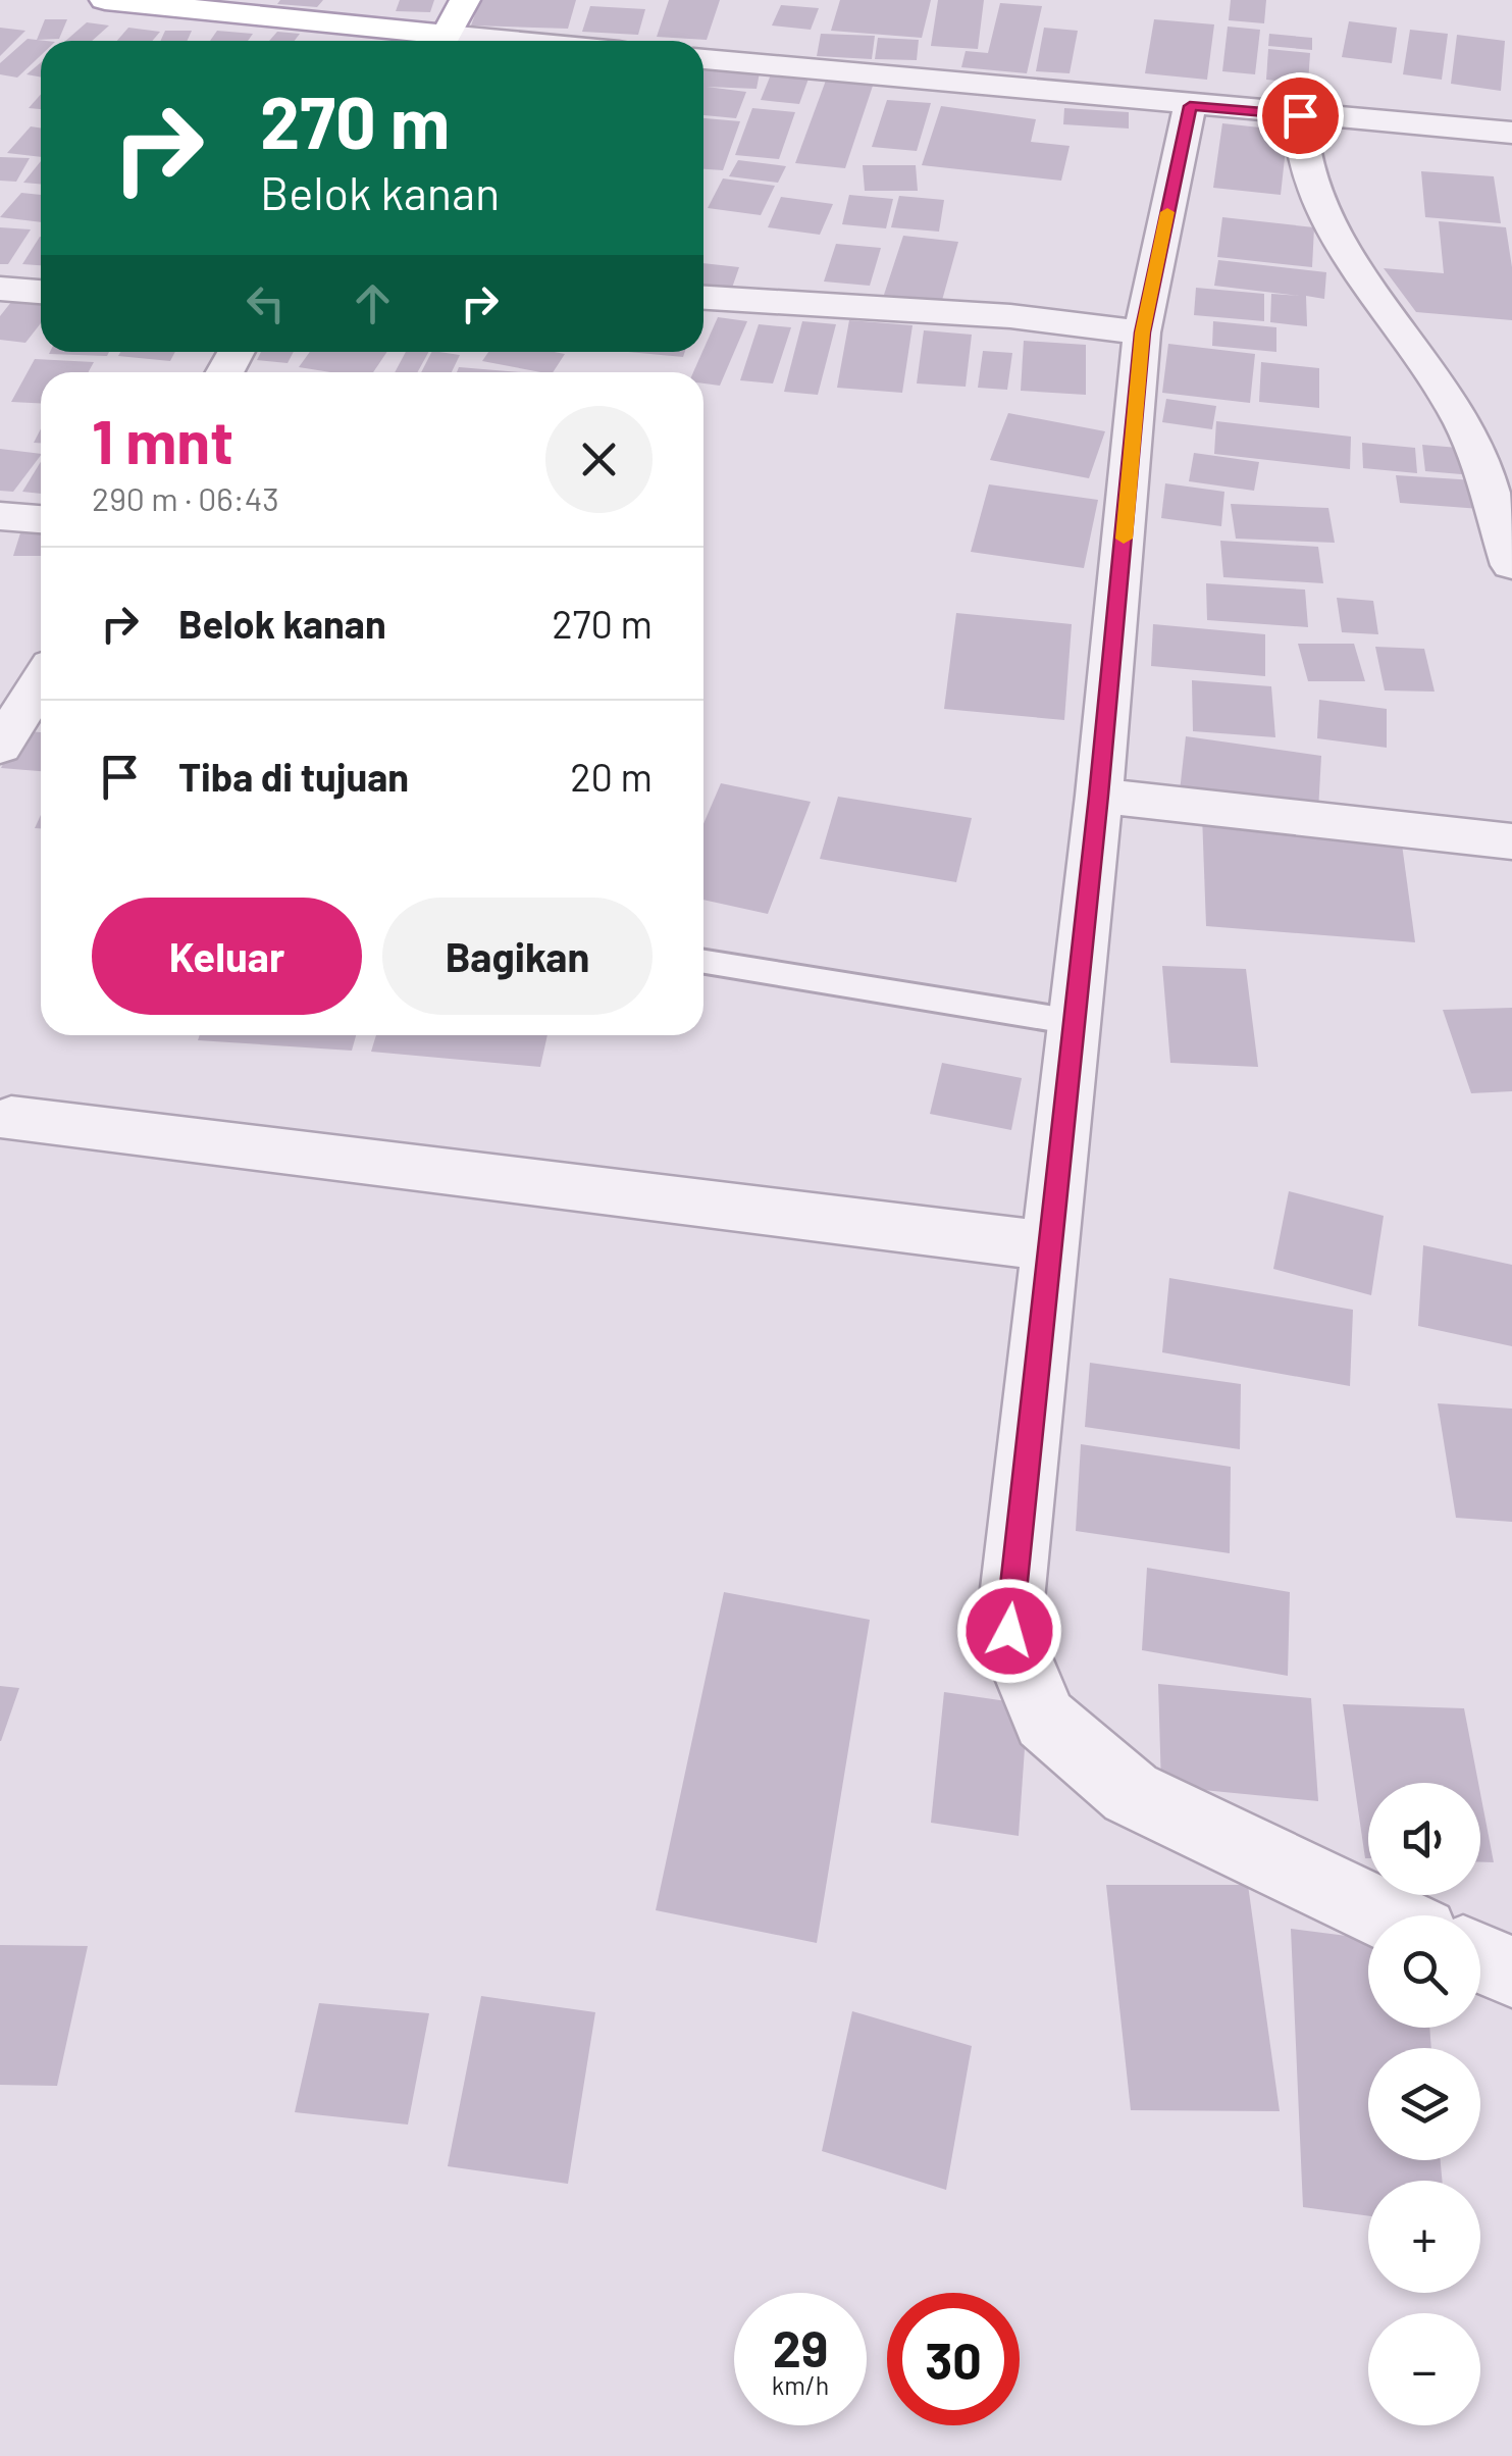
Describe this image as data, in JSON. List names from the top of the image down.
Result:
{
  "page": {
    "turn": ["270 m", "Belok kanan"],
    "heading": ["1 mnt", "290 m · 06:43"],
    "list": [
      {
        "name": "Belok kanan",
        "value": "270 m"
      },
      {
        "name": "Tiba di tujuan",
        "value": "20 m"
      }
    ],
    "buttons": ["Keluar", "Bagikan"],
    "map_buttons": ["+", "−"],
    "speed": "29 km/h",
    "limit": "30"
  }
}
